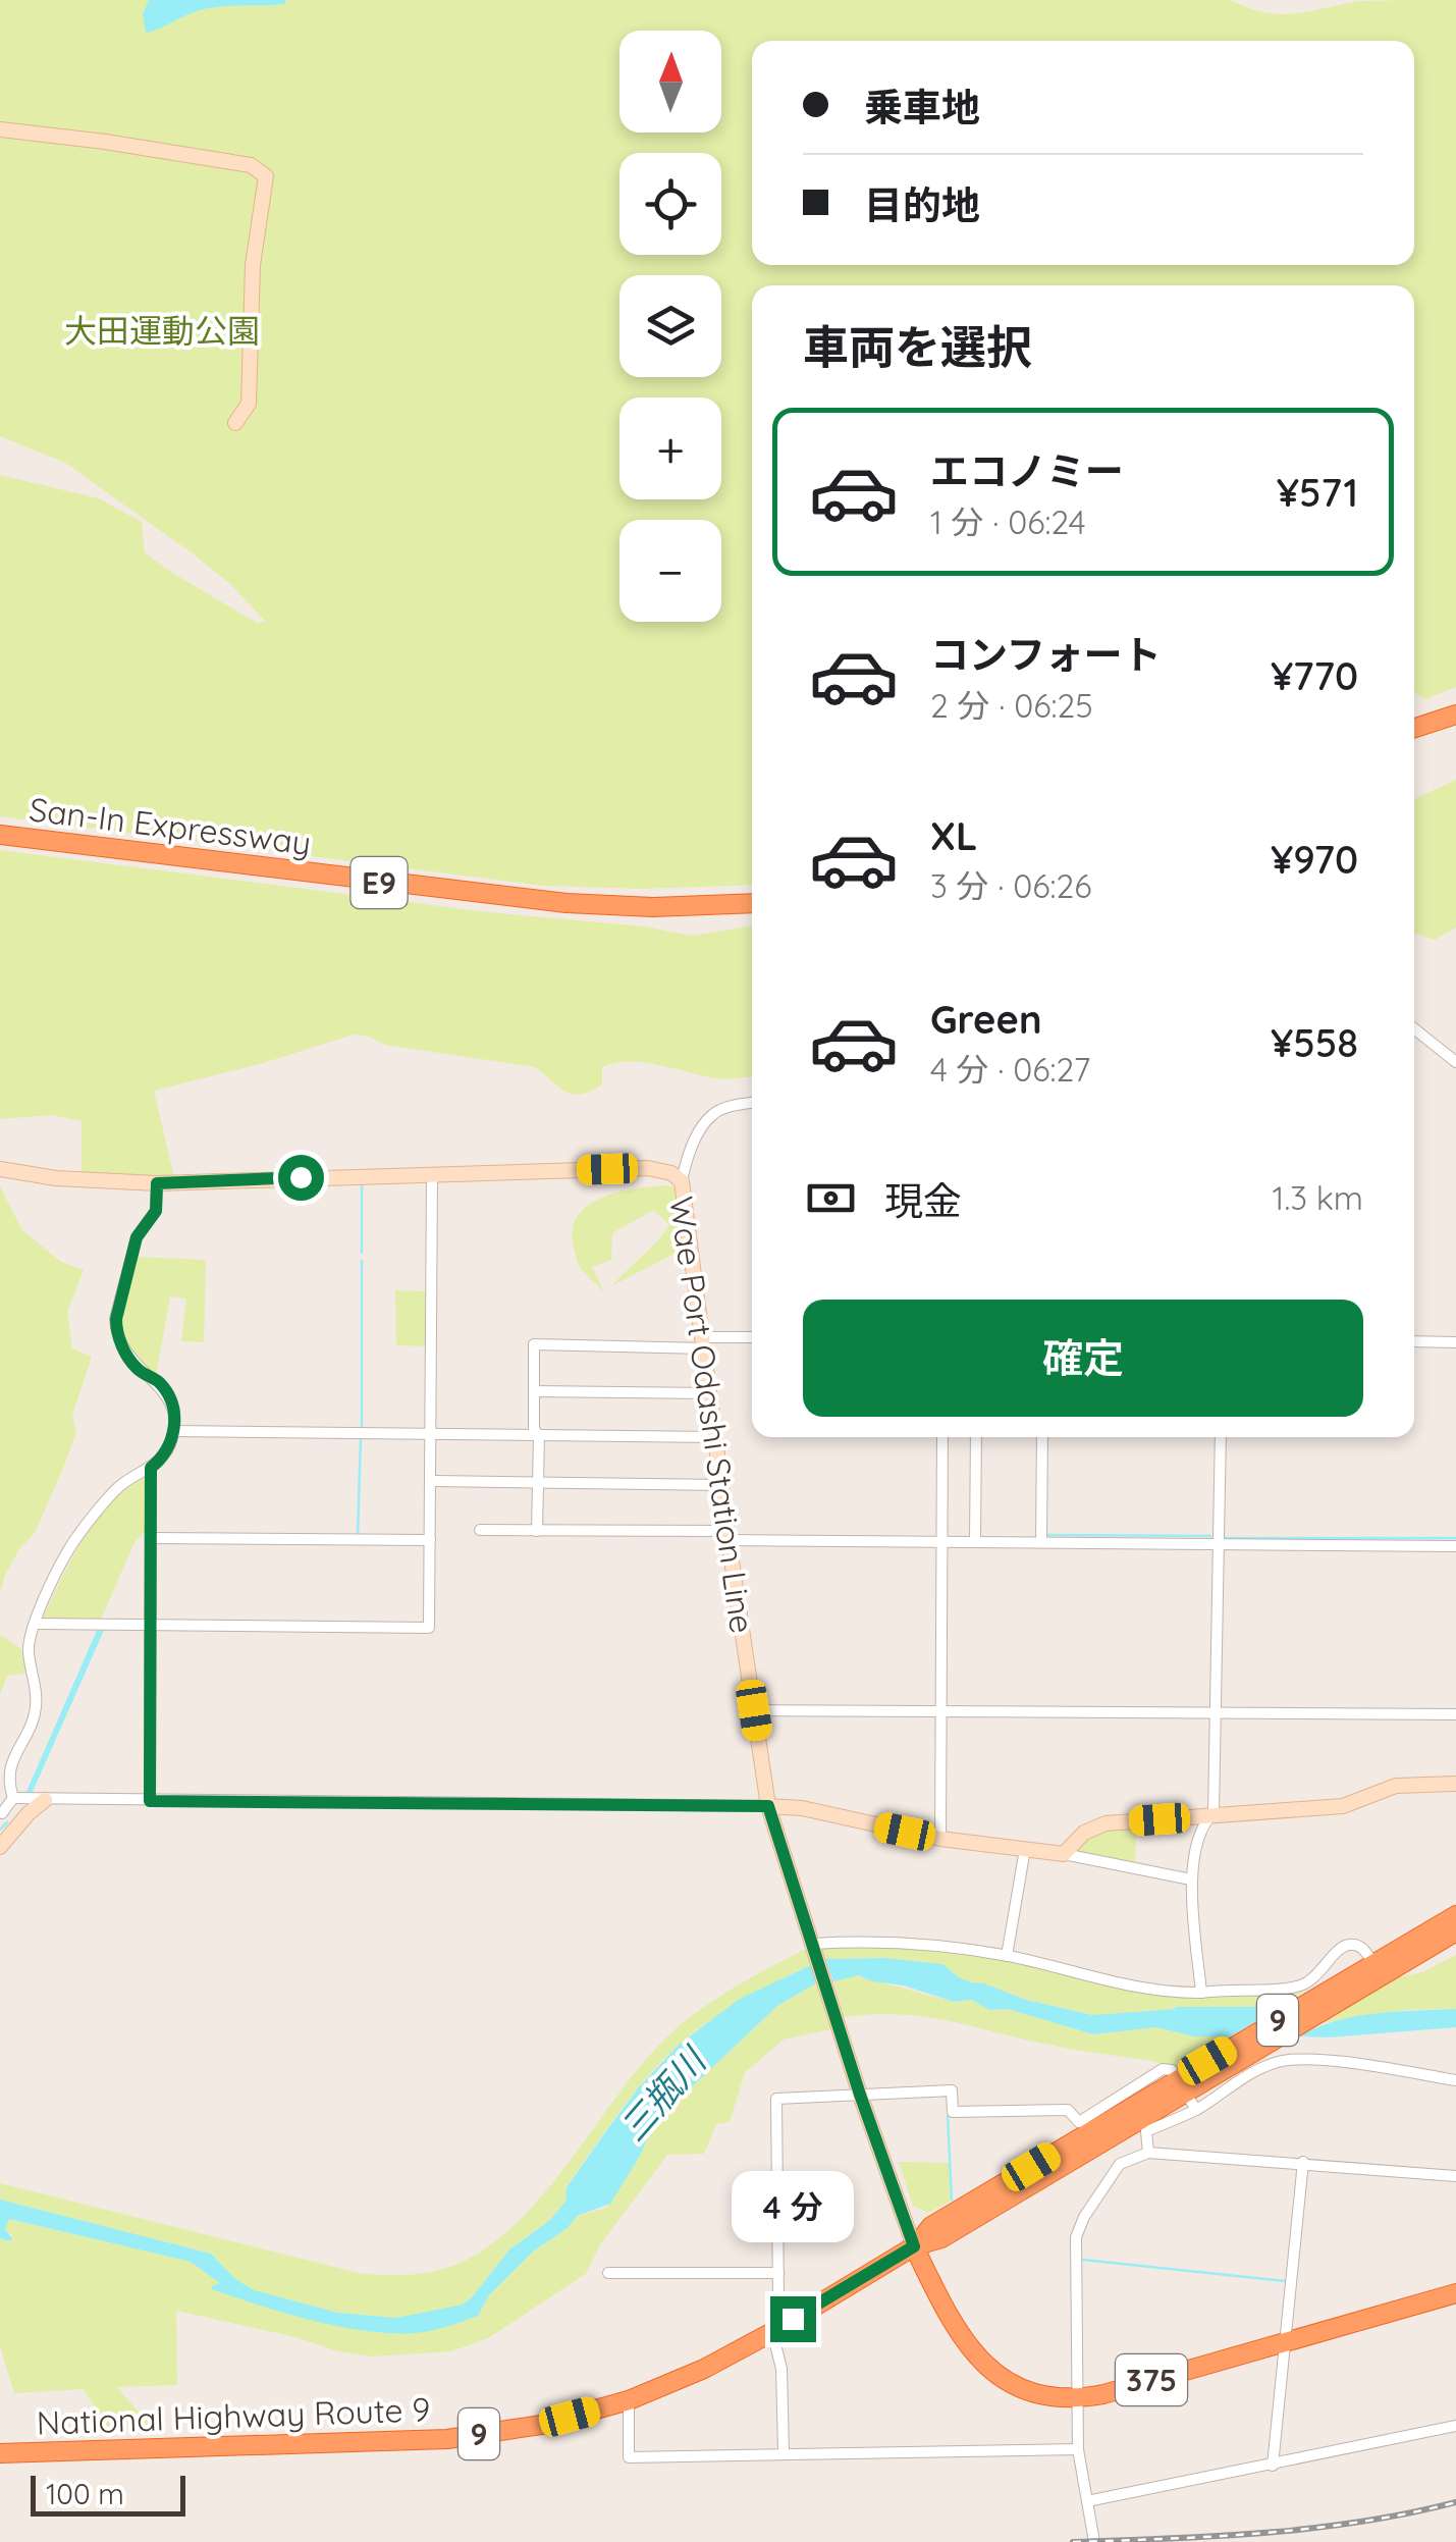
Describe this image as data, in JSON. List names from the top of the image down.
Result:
{
  "streets": {
    "highway": [
      "San-In Expressway",
      "E9",
      "9",
      "375",
      "National Highway Route 9"
    ],
    "main road": ["Wae Port Odashi Station Line"]
  },
  "crossings": [
    ["Wae Port Odashi Station Line", "375"],
    ["Wae Port Odashi Station Line", "National Highway Route 9"],
    ["375", "National Highway Route 9"]
  ],
  "water": ["三瓶川"],
  "parks": ["大田運動公園"],
  "scale_bar": "100 m",
  "north": "top",
  "page": {
    "map_buttons": ["+", "−"],
    "banner": ["乗車地", "目的地"],
    "heading": "車両を選択",
    "list": [
      {
        "name": "エコノミー",
        "note": "1 分 · 06:24",
        "value": "¥571"
      },
      {
        "name": "コンフォート",
        "note": "2 分 · 06:25",
        "value": "¥770"
      },
      {
        "name": "XL",
        "note": "3 分 · 06:26",
        "value": "¥970"
      },
      {
        "name": "Green",
        "note": "4 分 · 06:27",
        "value": "¥558"
      }
    ],
    "pay": ["現金", "1.3 km"],
    "buttons": "確定",
    "bubble": "4 分",
    "scale": "100 m"
  }
}
